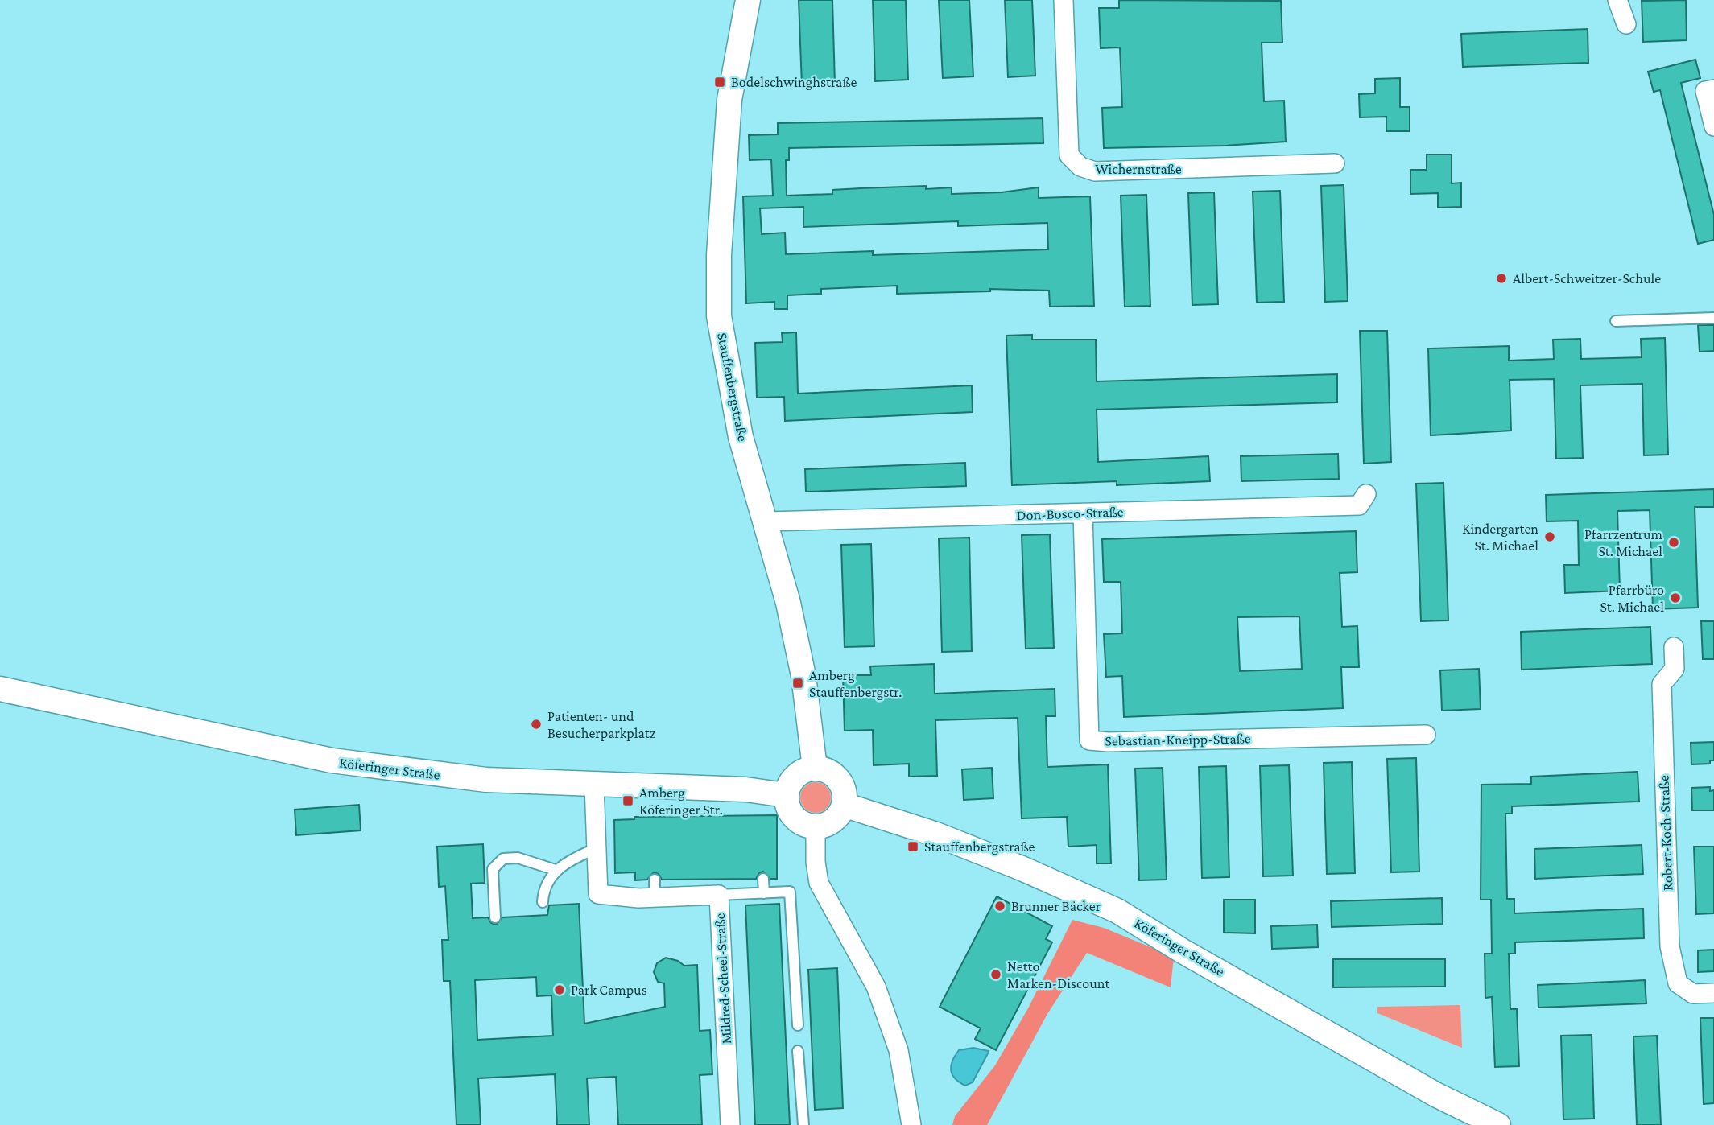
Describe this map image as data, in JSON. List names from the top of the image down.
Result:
{
  "streets": {
    "street": [
      "Wichernstraße",
      "Stauffenbergstraße",
      "Don-Bosco-Straße",
      "Sebastian-Kneipp-Straße",
      "Köferinger Straße",
      "Robert-Koch-Straße",
      "Mildred-Scheel-Straße"
    ]
  },
  "crossings": [
    ["Stauffenbergstraße", "Don-Bosco-Straße"],
    ["Stauffenbergstraße", "Köferinger Straße"],
    ["Don-Bosco-Straße", "Sebastian-Kneipp-Straße"],
    ["Köferinger Straße", "Mildred-Scheel-Straße"]
  ],
  "places": {
    "transit": [
      "Bodelschwinghstraße",
      "Amberg Stauffenbergstr.",
      "Amberg Köferinger Str.",
      "Stauffenbergstraße"
    ],
    "other": [
      "Albert-Schweitzer-Schule",
      "Kindergarten St. Michael",
      "Pfarrzentrum St. Michael",
      "Pfarrbüro St. Michael",
      "Patienten- und Besucherparkplatz",
      "Brunner Bäcker",
      "Netto Marken-Discount",
      "Park Campus"
    ]
  }
}
